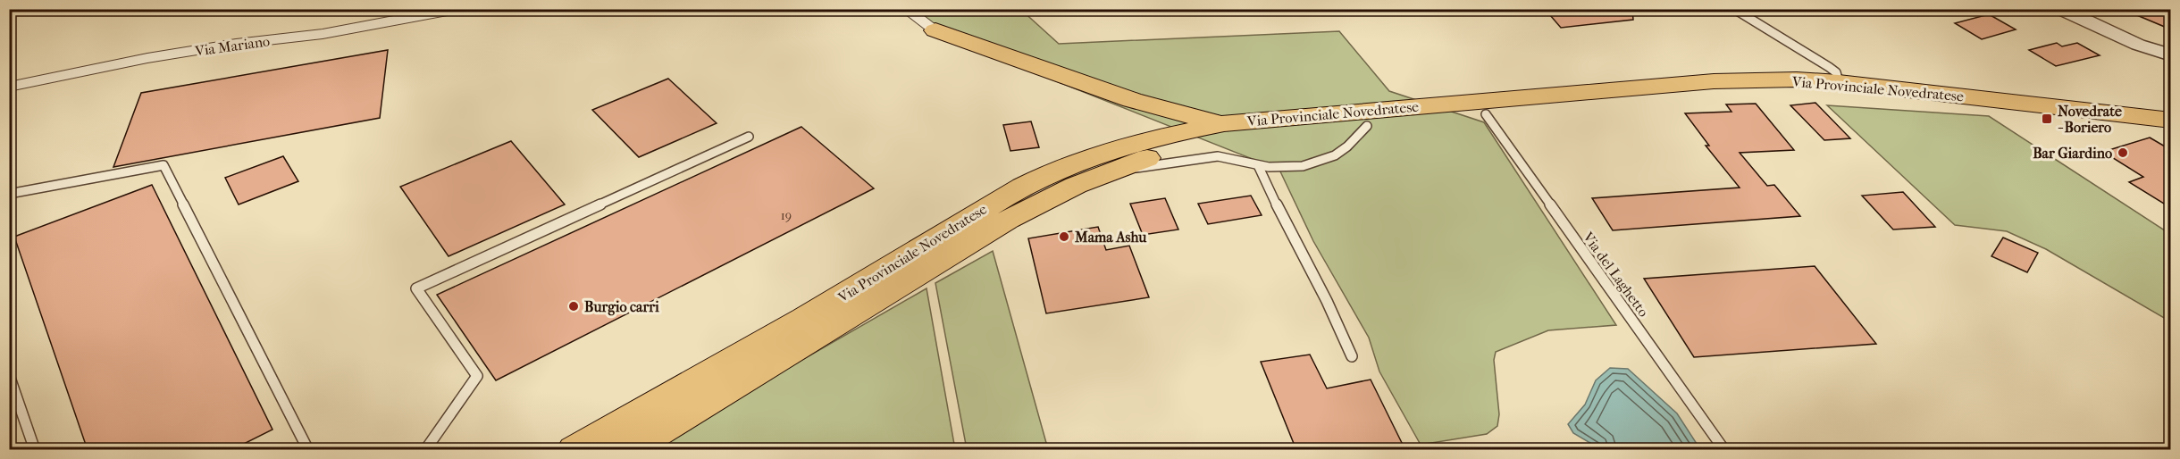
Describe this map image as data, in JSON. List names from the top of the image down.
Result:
{
  "streets": {
    "main road": ["Via Provinciale Novedratese"],
    "street": ["Via Mariano"],
    "lane": ["Via del Laghetto"]
  },
  "crossings": [
    ["Via Provinciale Novedratese", "Via del Laghetto"]
  ],
  "places": {
    "transit": ["Novedrate - Boriero"],
    "other": ["Bar Giardino", "Mama Ashu", "Burgio carri"]
  },
  "house_numbers": ["19"]
}
